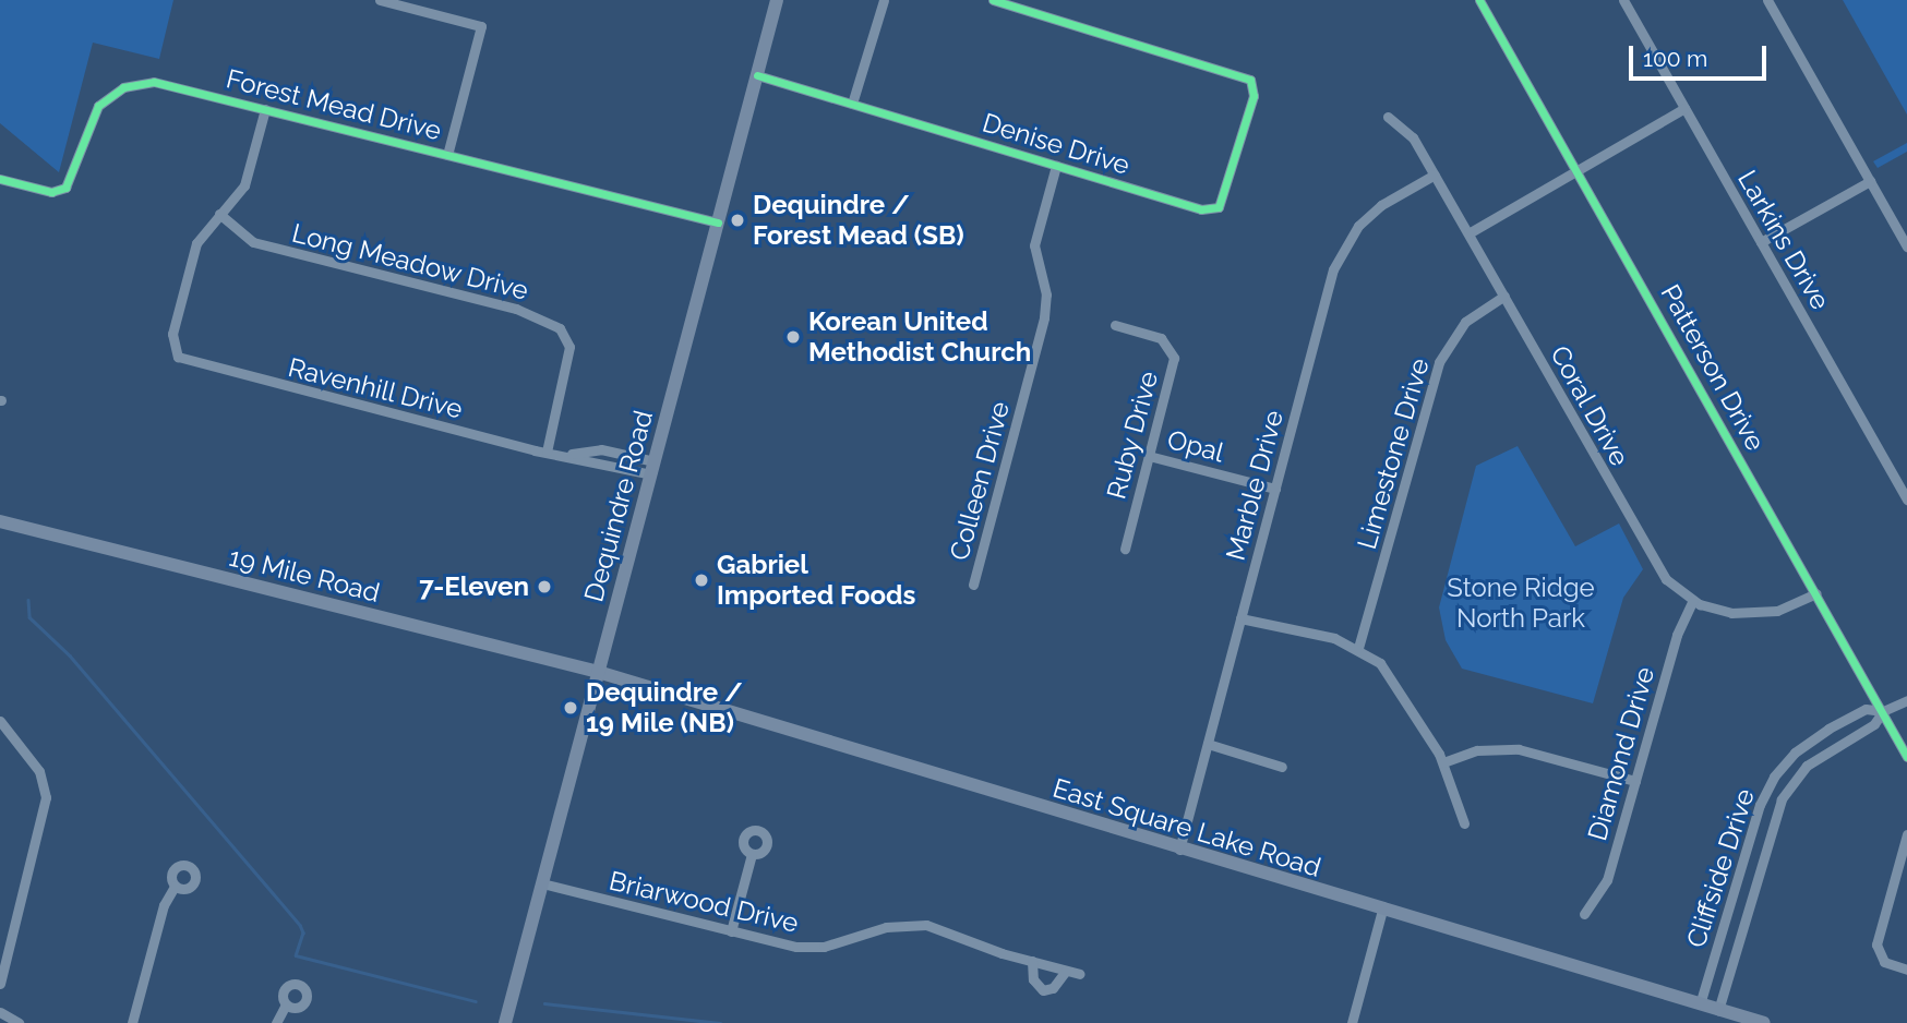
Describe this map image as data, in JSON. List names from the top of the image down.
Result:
{
  "streets": {
    "main road": ["Dequindre Road", "19 Mile Road", "East Square Lake Road"],
    "street": [
      "Forest Mead Drive",
      "Denise Drive",
      "Larkins Drive",
      "Long Meadow Drive",
      "Patterson Drive",
      "Ravenhill Drive",
      "Coral Drive",
      "Ruby Drive",
      "Opal",
      "Limestone Drive",
      "Colleen Drive",
      "Marble Drive",
      "Diamond Drive",
      "Cliffside Drive",
      "Briarwood Drive"
    ]
  },
  "crossings": [
    ["Forest Mead Drive", "Dequindre Road"],
    ["Denise Drive", "Colleen Drive"],
    ["Denise Drive", "Dequindre Road"],
    ["Long Meadow Drive", "Ravenhill Drive"],
    ["Patterson Drive", "Coral Drive"],
    ["Patterson Drive", "Cliffside Drive"],
    ["Ravenhill Drive", "Dequindre Road"],
    ["Coral Drive", "Limestone Drive"],
    ["Coral Drive", "Marble Drive"],
    ["Coral Drive", "Diamond Drive"],
    ["Ruby Drive", "Opal"],
    ["Opal", "Marble Drive"],
    ["Marble Drive", "East Square Lake Road"],
    ["Dequindre Road", "19 Mile Road"],
    ["Dequindre Road", "East Square Lake Road"],
    ["Dequindre Road", "Briarwood Drive"],
    ["19 Mile Road", "East Square Lake Road"],
    ["East Square Lake Road", "Cliffside Drive"]
  ],
  "parks": ["Stone Ridge North Park"],
  "places": [
    "Dequindre / Forest Mead (SB)",
    "Korean United Methodist Church",
    "Gabriel Imported Foods",
    "7-Eleven",
    "Dequindre / 19 Mile (NB)"
  ],
  "scale_bar": "100 m"
}
